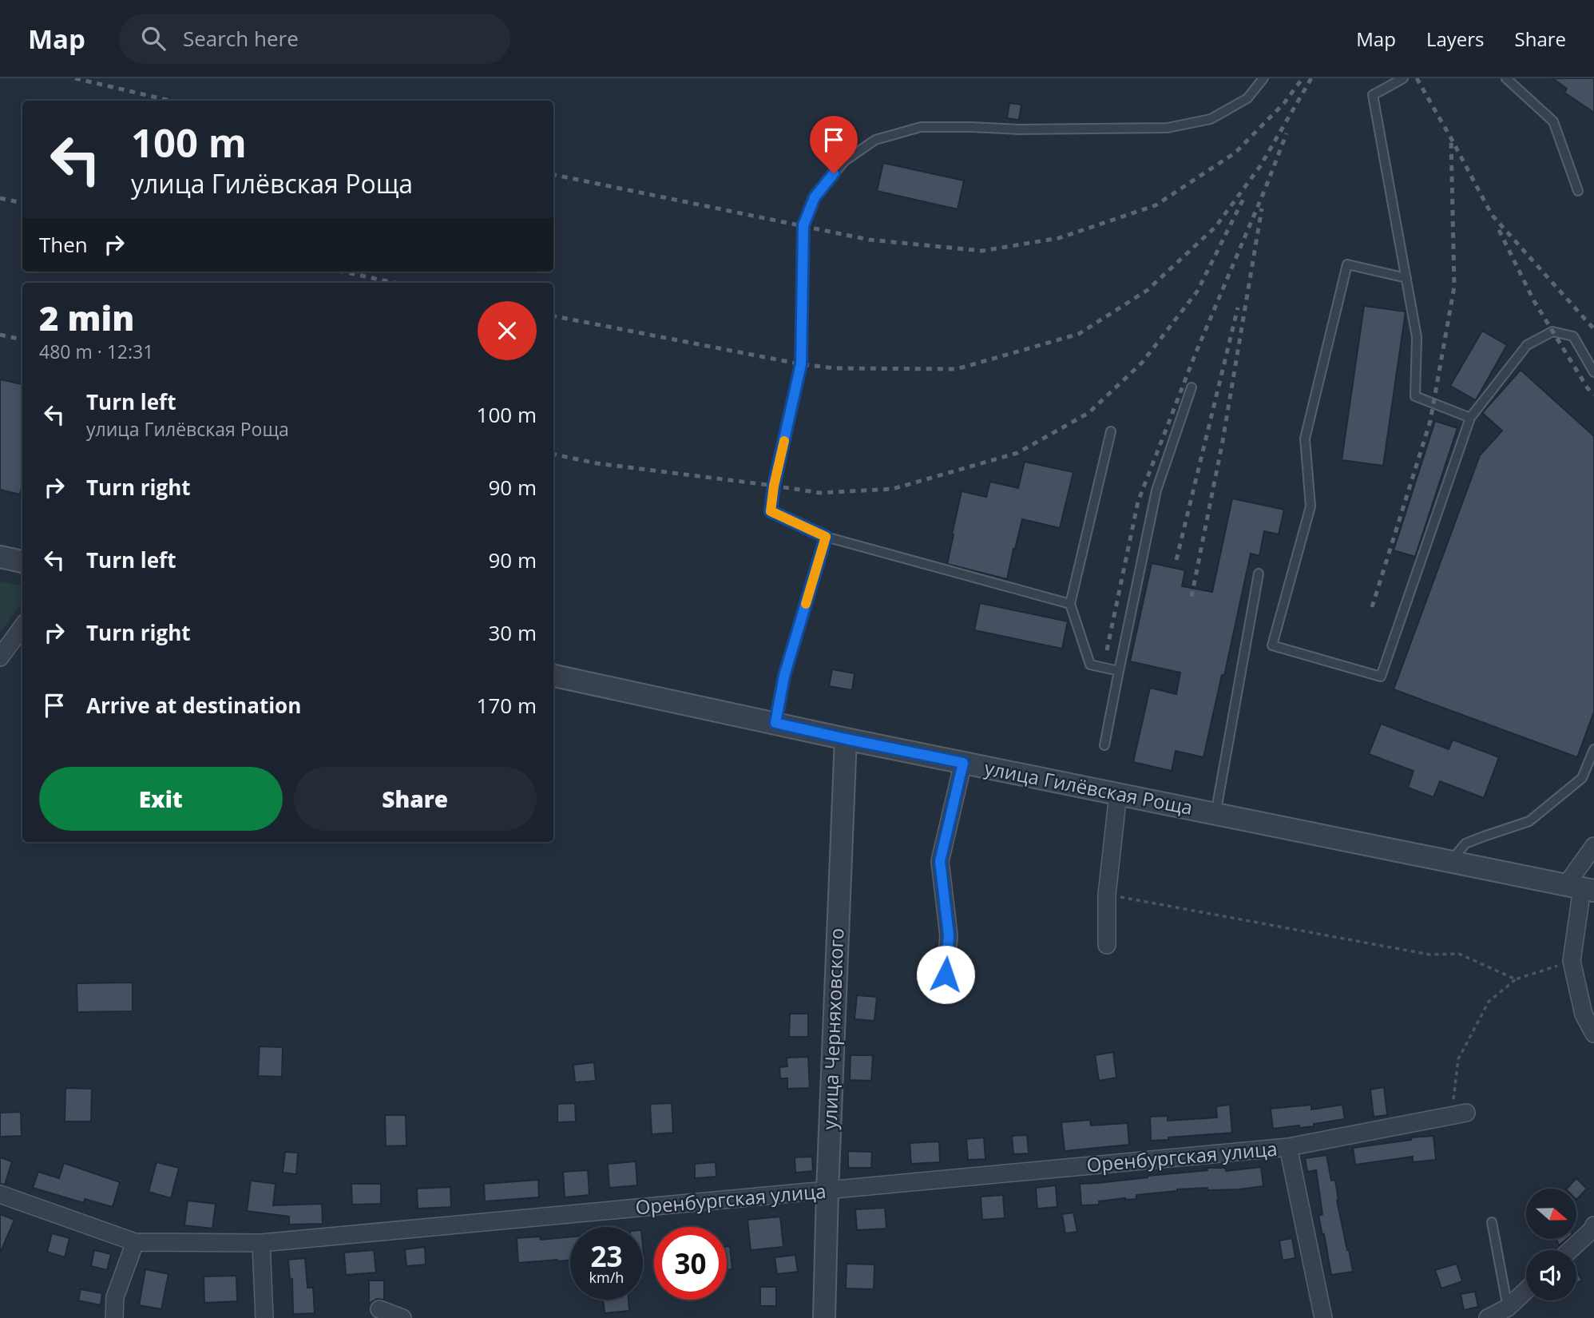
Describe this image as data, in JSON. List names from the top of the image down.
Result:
{
  "streets": {
    "street": ["улица Гилёвская Роща", "улица Черняховского", "Оренбургская улица"]
  },
  "crossings": [
    ["улица Гилёвская Роща", "улица Черняховского"],
    ["улица Черняховского", "Оренбургская улица"]
  ],
  "north": "right",
  "page": {
    "header": "Map",
    "search": "Search here",
    "nav": ["Map", "Layers", "Share"],
    "turn": ["100 m", "улица Гилёвская Роща"],
    "then": "Then",
    "heading": ["2 min", "480 m · 12:31"],
    "list": [
      {
        "name": "Turn left",
        "note": "улица Гилёвская Роща",
        "value": "100 m"
      },
      {
        "name": "Turn right",
        "value": "90 m"
      },
      {
        "name": "Turn left",
        "value": "90 m"
      },
      {
        "name": "Turn right",
        "value": "30 m"
      },
      {
        "name": "Arrive at destination",
        "value": "170 m"
      }
    ],
    "buttons": ["Exit", "Share"],
    "speed": "23 km/h",
    "limit": "30"
  }
}
